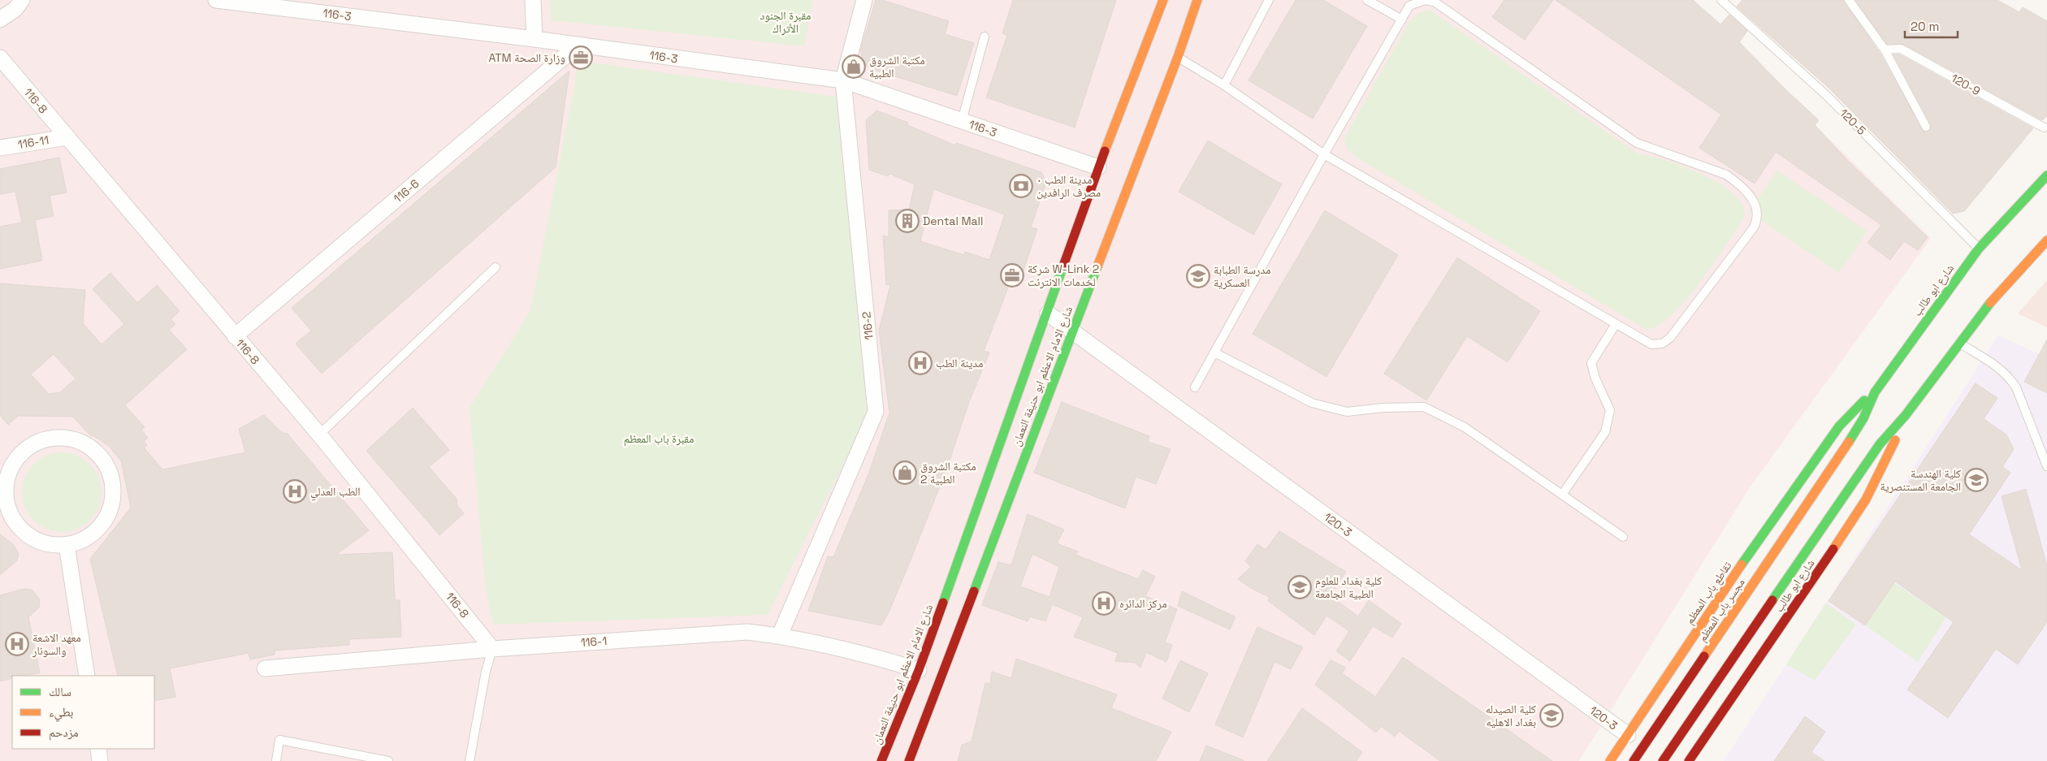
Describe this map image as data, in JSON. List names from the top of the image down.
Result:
{
  "streets": {
    "main road": [
      "شارع ابو طالب",
      "شارع الامام الاعظم ابو حنيفة النعمان",
      "تقاطع باب المعظم",
      "مجسر باب المعظم"
    ],
    "street": [
      "116-3",
      "116-8",
      "116-11",
      "116-6",
      "116-2",
      "120-3",
      "116-1"
    ],
    "lane": ["120-9", "120-5"]
  },
  "crossings": [
    ["116-3", "116-6"],
    ["116-3", "116-2"],
    ["116-3", "شارع الامام الاعظم ابو حنيفة النعمان"],
    ["116-8", "116-11"],
    ["116-8", "116-6"],
    ["116-8", "116-1"],
    ["120-5", "شارع ابو طالب"],
    ["شارع ابو طالب", "تقاطع باب المعظم"],
    ["شارع ابو طالب", "مجسر باب المعظم"],
    ["116-2", "116-1"],
    ["شارع الامام الاعظم ابو حنيفة النعمان", "120-3"],
    ["شارع الامام الاعظم ابو حنيفة النعمان", "116-1"],
    ["120-3", "تقاطع باب المعظم"]
  ],
  "parks": ["مقبرة الجنود الأتراك", "مقبرة باب المعظم"],
  "places": {
    "office": ["ATM وزارة الصحة", "شركة W-Link 2 لخدمات الانترنت"],
    "shop": ["مكتبة الشروق الطبية", "مكتبة الشروق الطبية 2"],
    "bank": ["مدينة الطب ٠ مصرف الرافدين"],
    "building": ["Dental Mall"],
    "school or university": [
      "مدرسة الطبابة العسكرية",
      "كلية الهندسة الجامعة المستنصرية",
      "كلية بغداد للعلوم الطبية الجامعة",
      "كلية الصيدله بغداد الاهليه"
    ],
    "hospital": [
      "مدينة الطب",
      "الطب العدلي",
      "مركز الدائره",
      "معهد الاشعة والسونار"
    ]
  },
  "legend": ["سالك", "بطيء", "مزدحم"],
  "scale_bar": "20 m"
}
